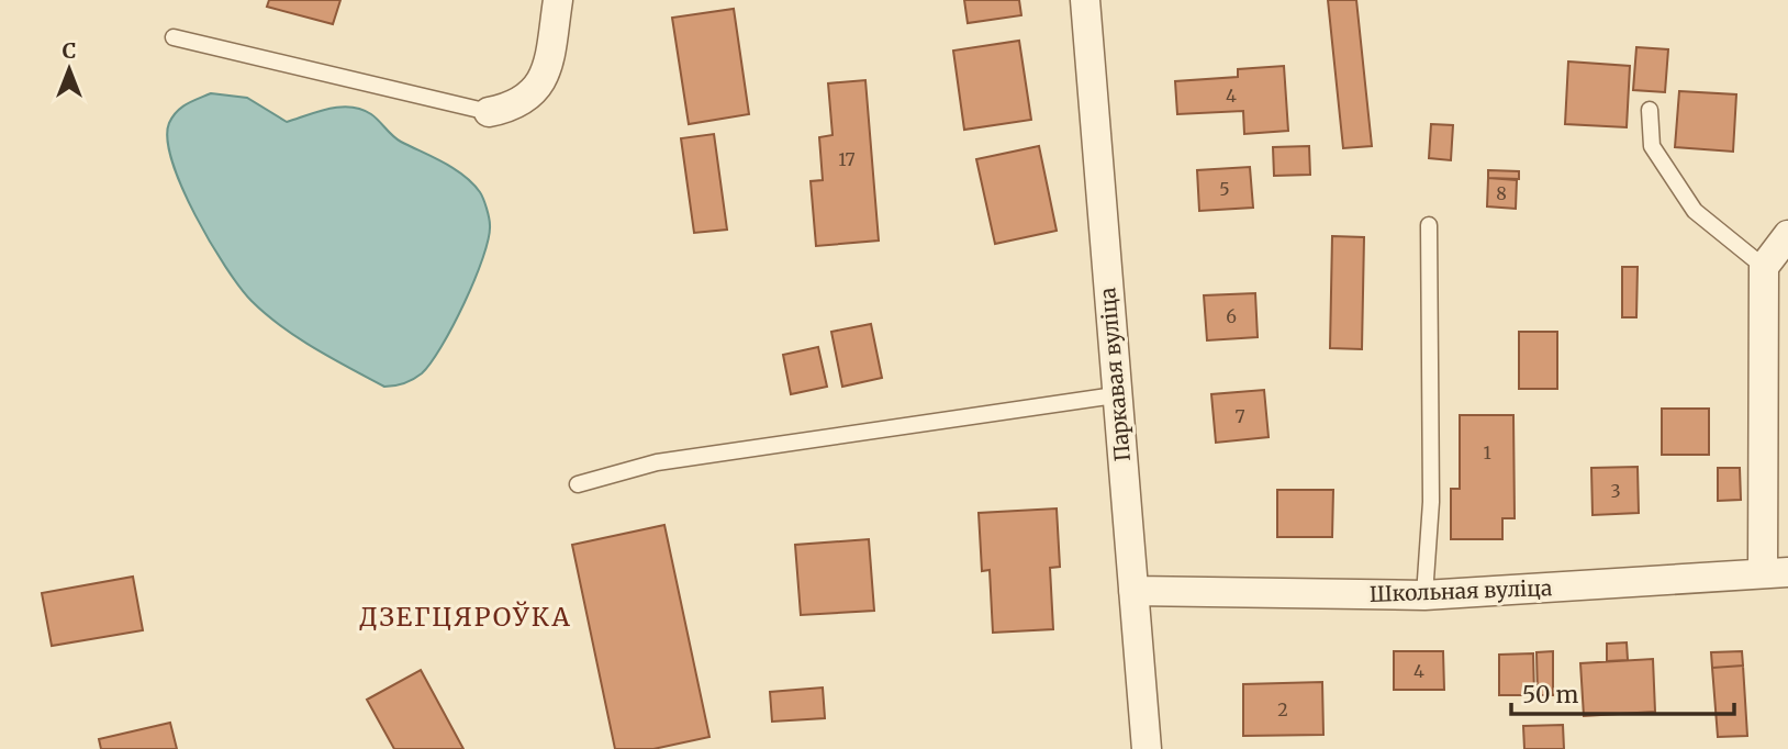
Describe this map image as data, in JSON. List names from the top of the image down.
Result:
{
  "streets": {
    "street": ["Паркавая вуліца", "Школьная вуліца"]
  },
  "crossings": [
    ["Паркавая вуліца", "Школьная вуліца"]
  ],
  "districts": ["ДЗЕГЦЯРОЎКА"],
  "house_numbers": [
    "4",
    "17",
    "5",
    "8",
    "6",
    "7",
    "1",
    "3",
    "4",
    "2"
  ],
  "scale_bar": "50 m",
  "north": "top"
}
